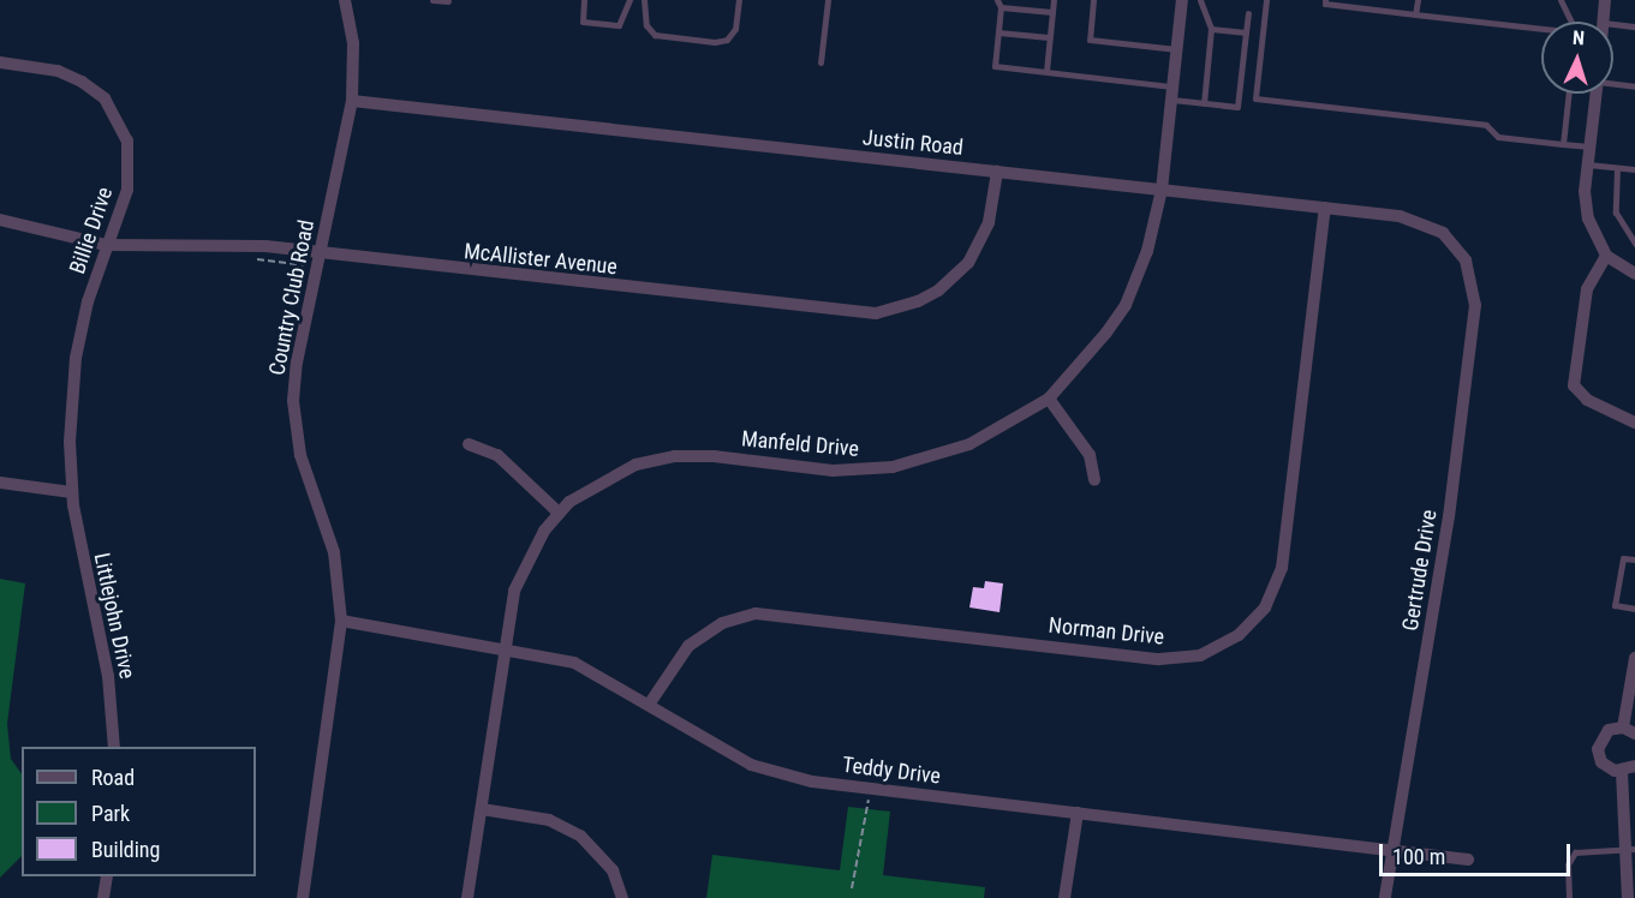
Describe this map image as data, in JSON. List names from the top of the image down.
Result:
{
  "streets": {
    "street": [
      "Justin Road",
      "Billie Drive",
      "McAllister Avenue",
      "Country Club Road",
      "Manfeld Drive",
      "Gertrude Drive",
      "Littlejohn Drive",
      "Norman Drive",
      "Teddy Drive"
    ]
  },
  "crossings": [
    ["Justin Road", "McAllister Avenue"],
    ["Justin Road", "Country Club Road"],
    ["Justin Road", "Manfeld Drive"],
    ["Justin Road", "Gertrude Drive"],
    ["Justin Road", "Norman Drive"],
    ["Billie Drive", "McAllister Avenue"],
    ["Billie Drive", "Littlejohn Drive"],
    ["McAllister Avenue", "Country Club Road"],
    ["Country Club Road", "Teddy Drive"],
    ["Manfeld Drive", "Teddy Drive"],
    ["Gertrude Drive", "Teddy Drive"],
    ["Norman Drive", "Teddy Drive"]
  ],
  "legend": ["Road", "Park", "Building"],
  "scale_bar": "100 m",
  "north": "top"
}
